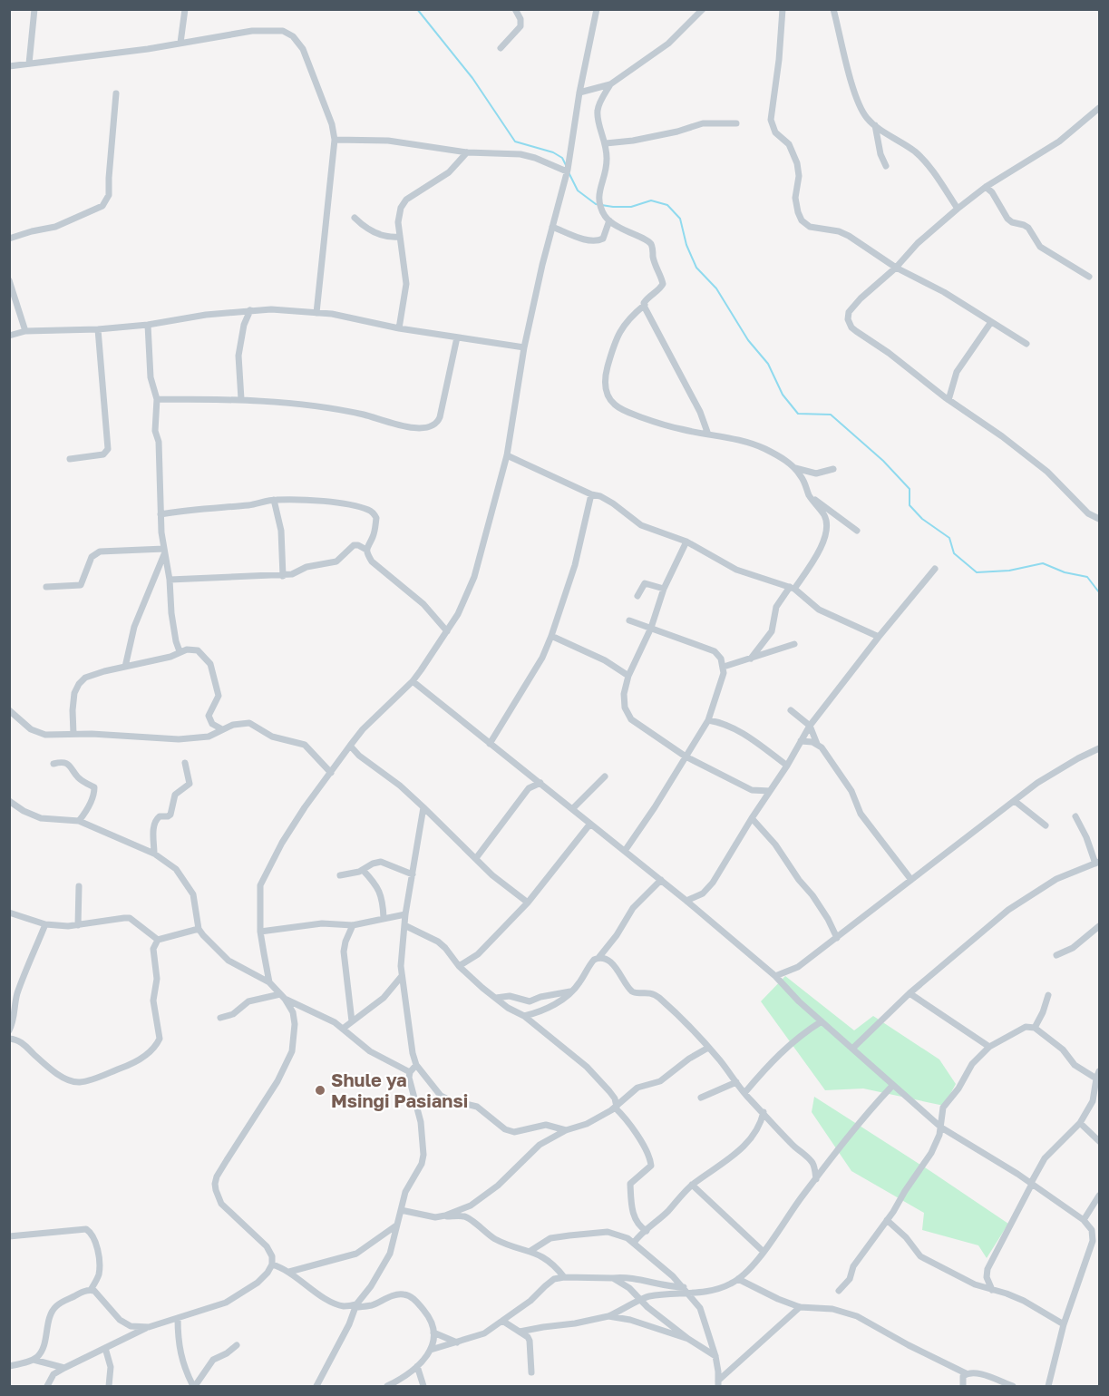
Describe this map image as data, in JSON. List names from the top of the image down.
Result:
{
  "places": ["Shule ya Msingi Pasiansi"]
}
